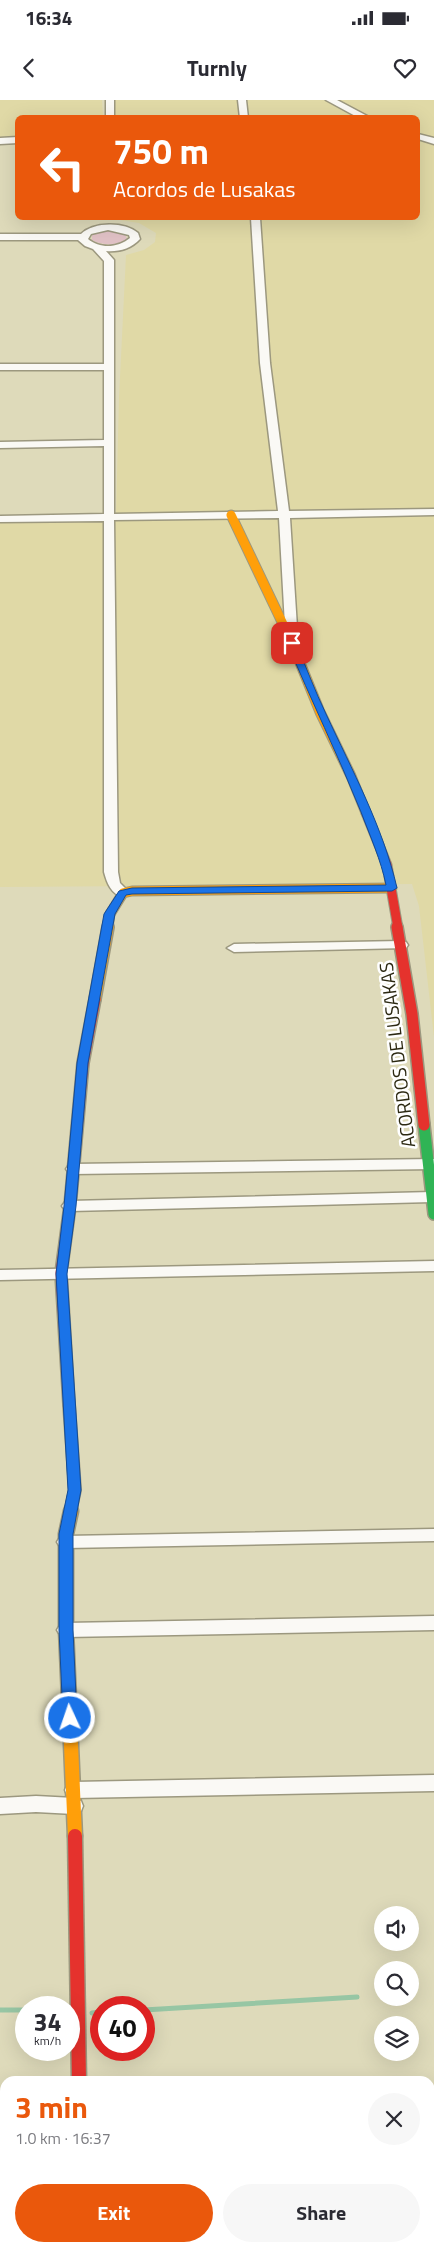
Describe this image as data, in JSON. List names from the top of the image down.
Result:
{
  "streets": {
    "street": ["ACORDOS DE LUSAKAS"]
  },
  "page": {
    "status": "16:34",
    "header": "Turnly",
    "turn": ["750 m", "Acordos de Lusakas"],
    "speed": "34 km/h",
    "limit": "40",
    "heading": ["3 min", "1.0 km · 16:37"],
    "buttons": ["Exit", "Share"]
  }
}
